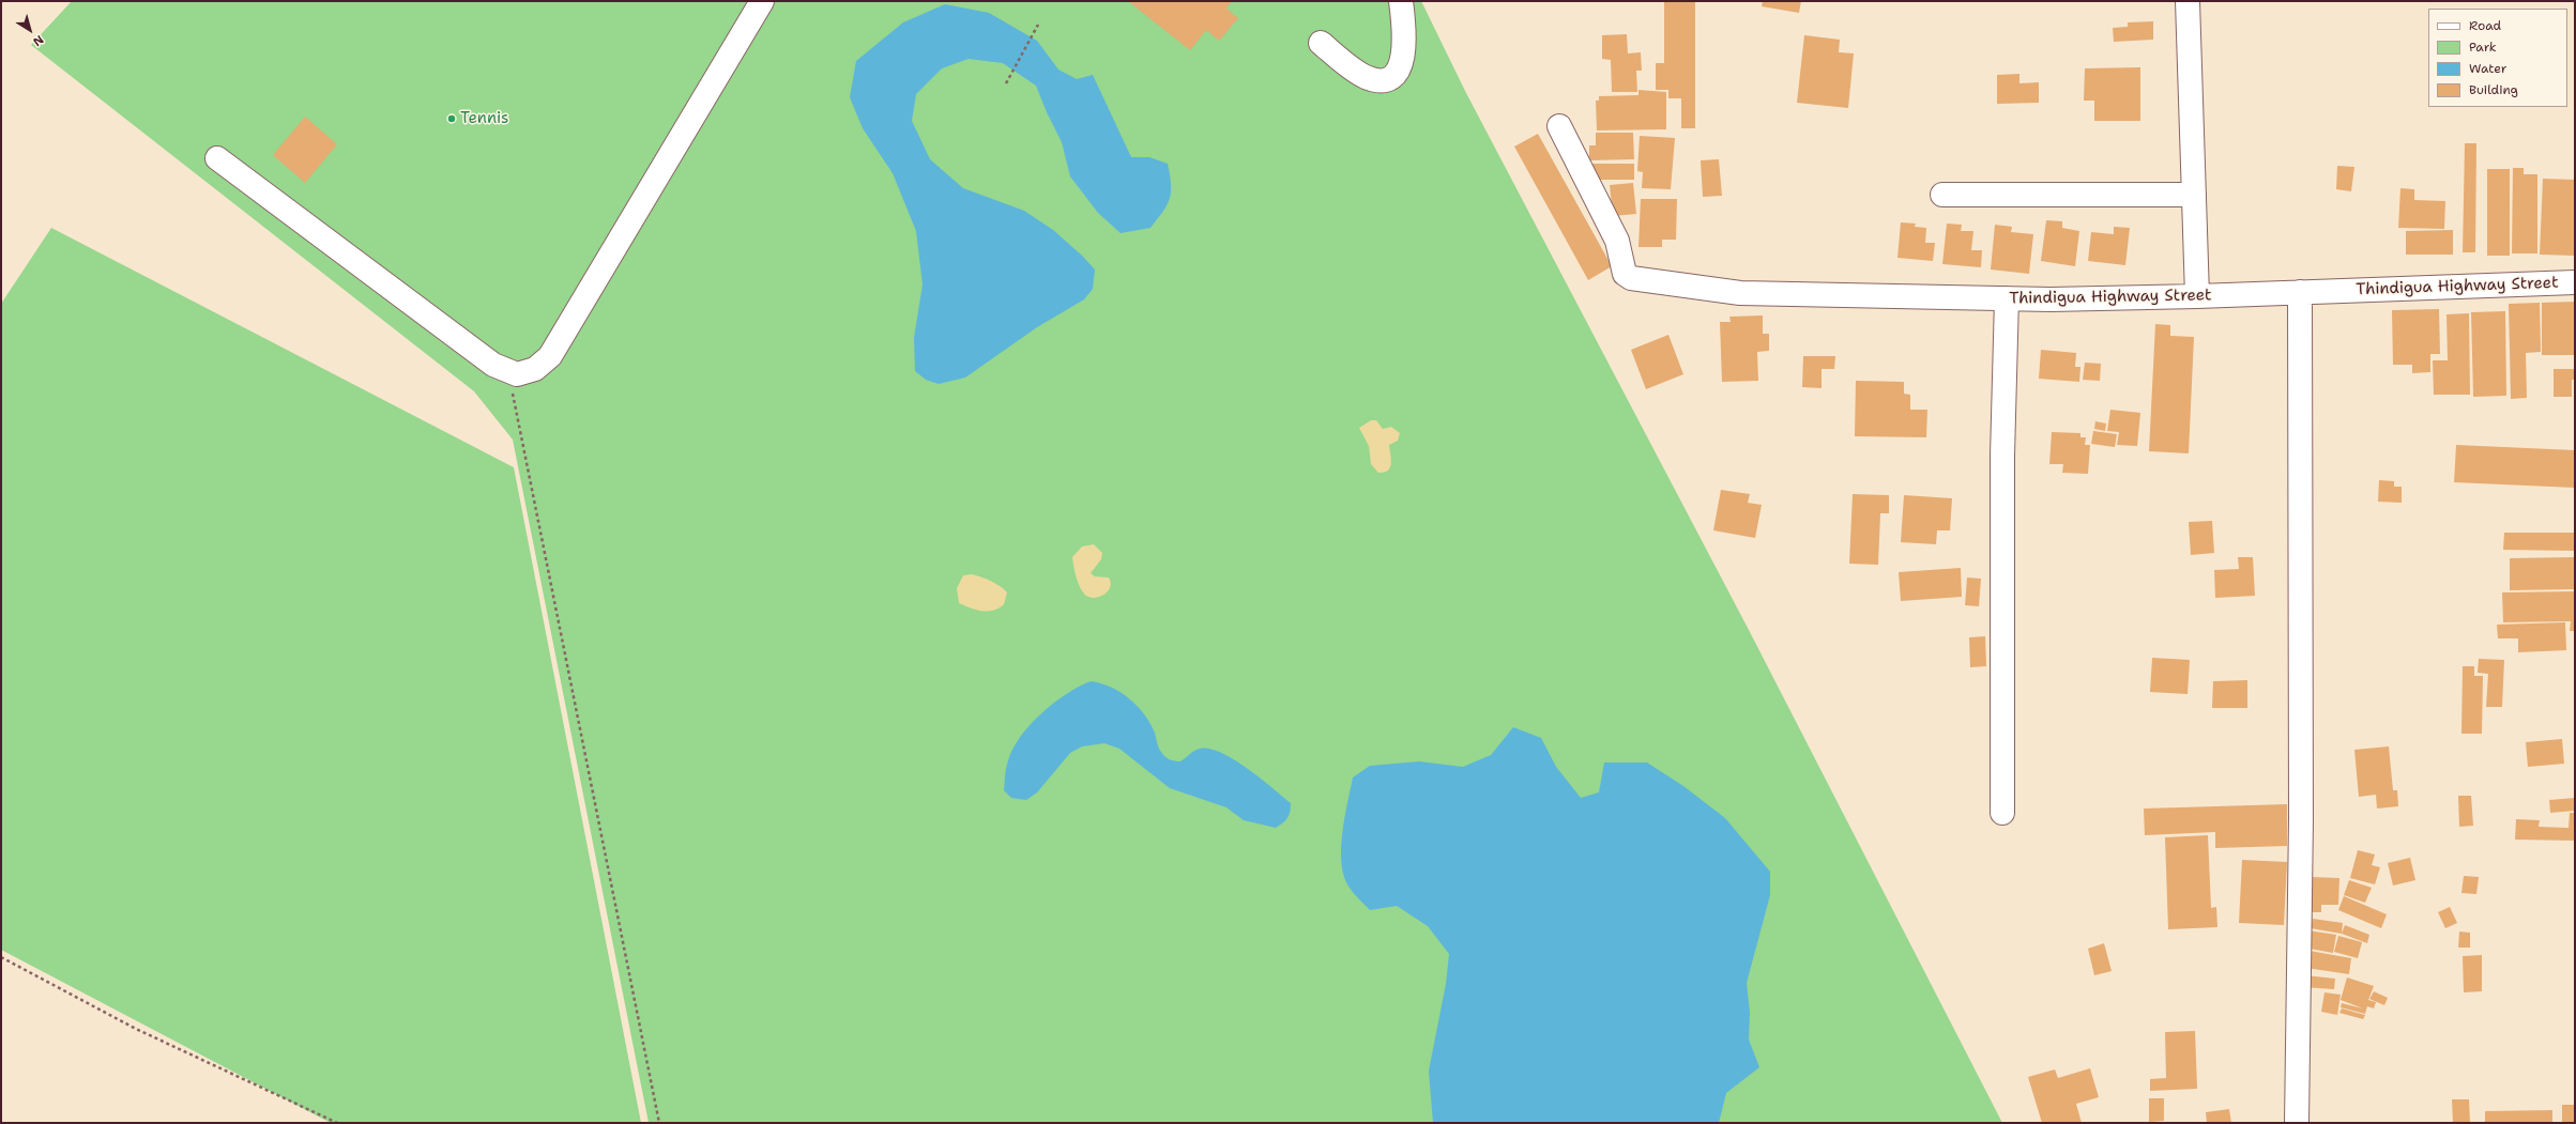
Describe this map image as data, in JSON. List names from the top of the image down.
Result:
{
  "streets": {
    "street": ["Thindigua Highway Street"]
  },
  "places": ["Tennis"],
  "legend": [
    "Road",
    "Park",
    "Water",
    "Building"
  ],
  "north": "bottom right"
}
